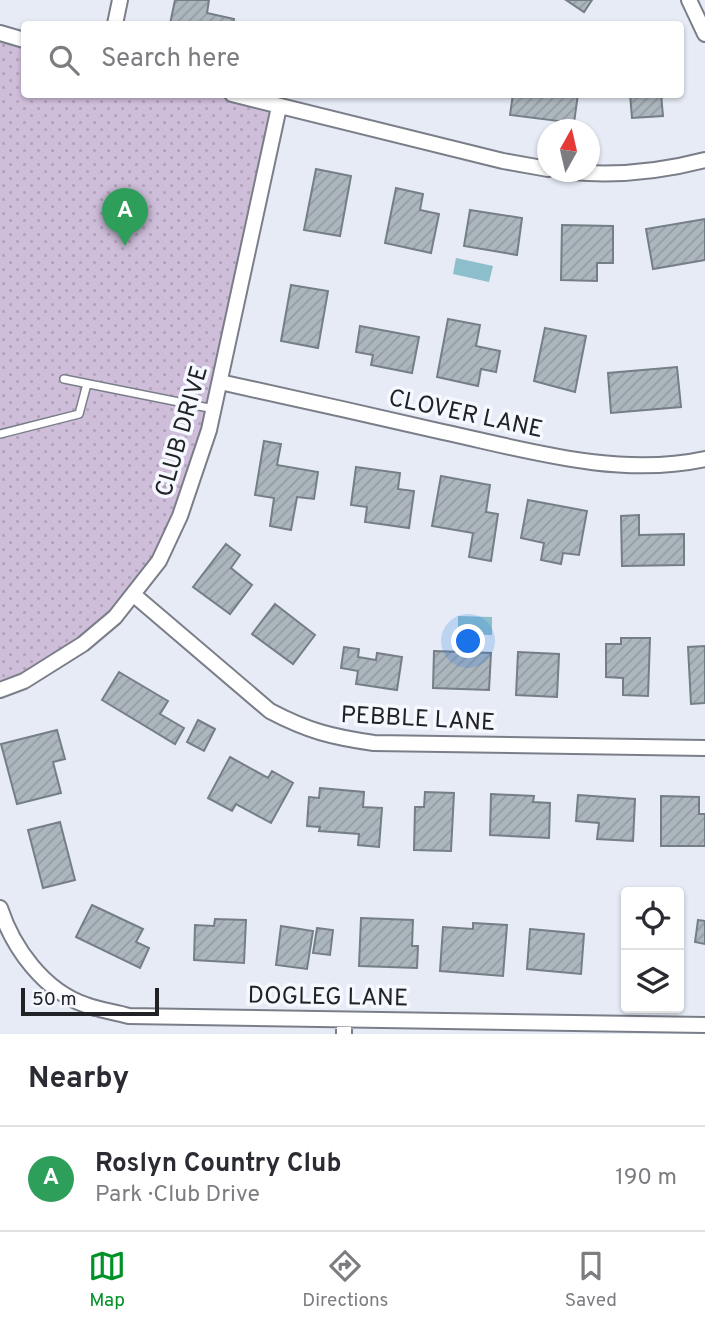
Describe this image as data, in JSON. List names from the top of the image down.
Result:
{
  "streets": {
    "street": [
      "CLOVER LANE",
      "CLUB DRIVE",
      "PEBBLE LANE",
      "DOGLEG LANE"
    ]
  },
  "crossings": [
    ["CLOVER LANE", "CLUB DRIVE"],
    ["CLUB DRIVE", "PEBBLE LANE"]
  ],
  "scale_bar": "50 m",
  "north": "top",
  "page": {
    "search": "Search here",
    "pins": "A",
    "scale": "50 m",
    "heading": "Nearby",
    "list": [
      {
        "mark": "A",
        "name": "Roslyn Country Club",
        "note": "Park · Club Drive",
        "value": "190 m"
      }
    ],
    "nav": ["Map", "Directions", "Saved"]
  }
}
